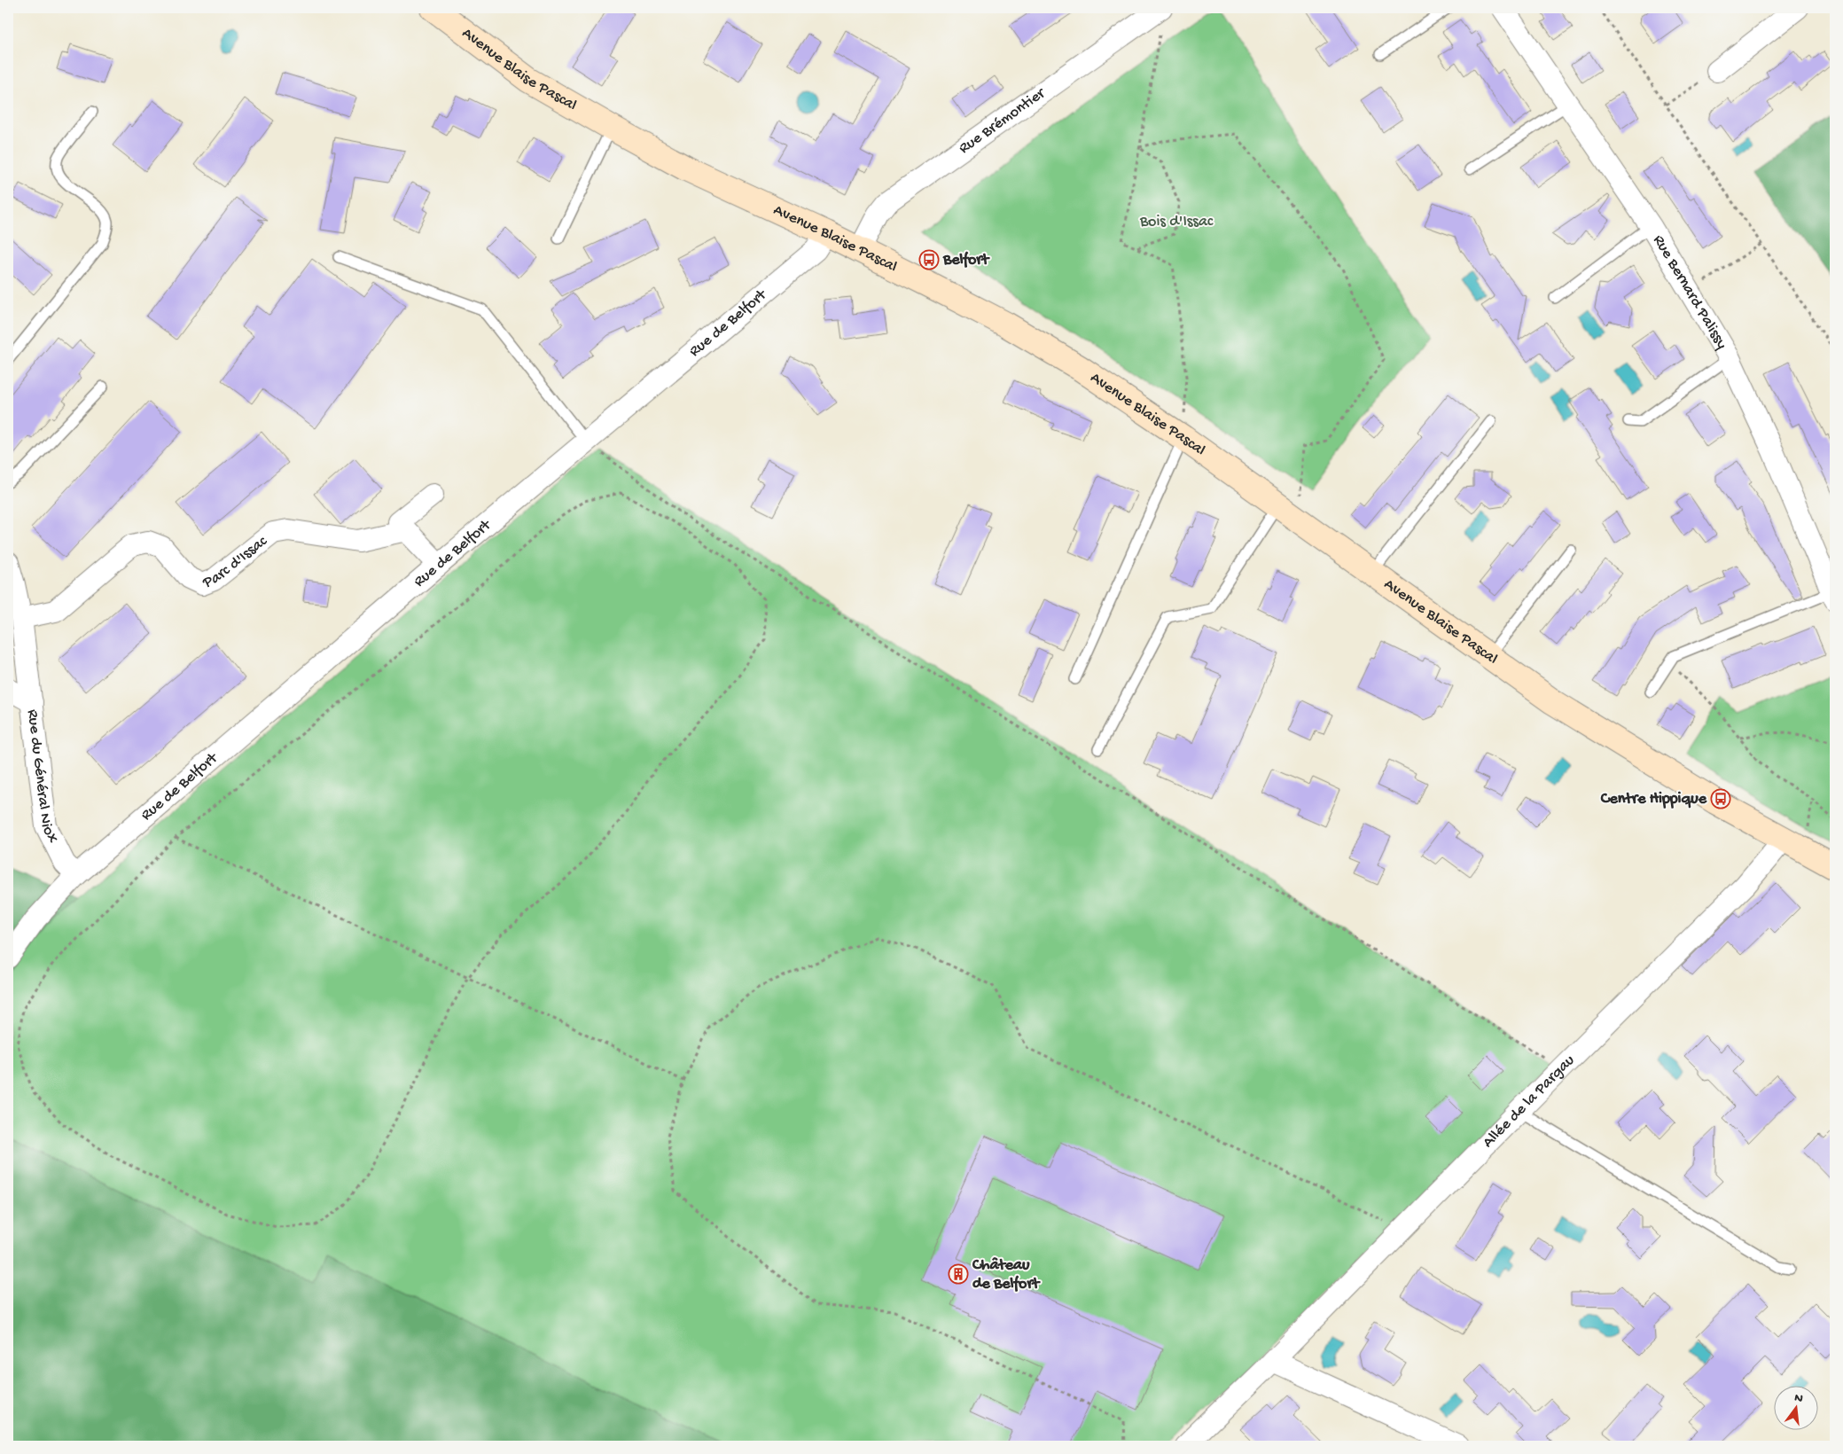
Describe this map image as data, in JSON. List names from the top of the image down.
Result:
{
  "streets": {
    "main road": ["Avenue Blaise Pascal"],
    "street": [
      "Rue Brémontier",
      "Rue Bernard Palissy",
      "Rue de Belfort",
      "Parc d'Issac",
      "Rue du Général Niox",
      "Allée de la Pargau"
    ]
  },
  "crossings": [
    ["Avenue Blaise Pascal", "Rue Brémontier"],
    ["Avenue Blaise Pascal", "Rue de Belfort"],
    ["Avenue Blaise Pascal", "Allée de la Pargau"],
    ["Rue de Belfort", "Rue du Général Niox"],
    ["Parc d'Issac", "Rue du Général Niox"]
  ],
  "parks": ["Bois d'Issac"],
  "places": {
    "bus stop": ["Belfort", "Centre Hippique"],
    "building": ["Château de Belfort"]
  },
  "north": "top"
}
